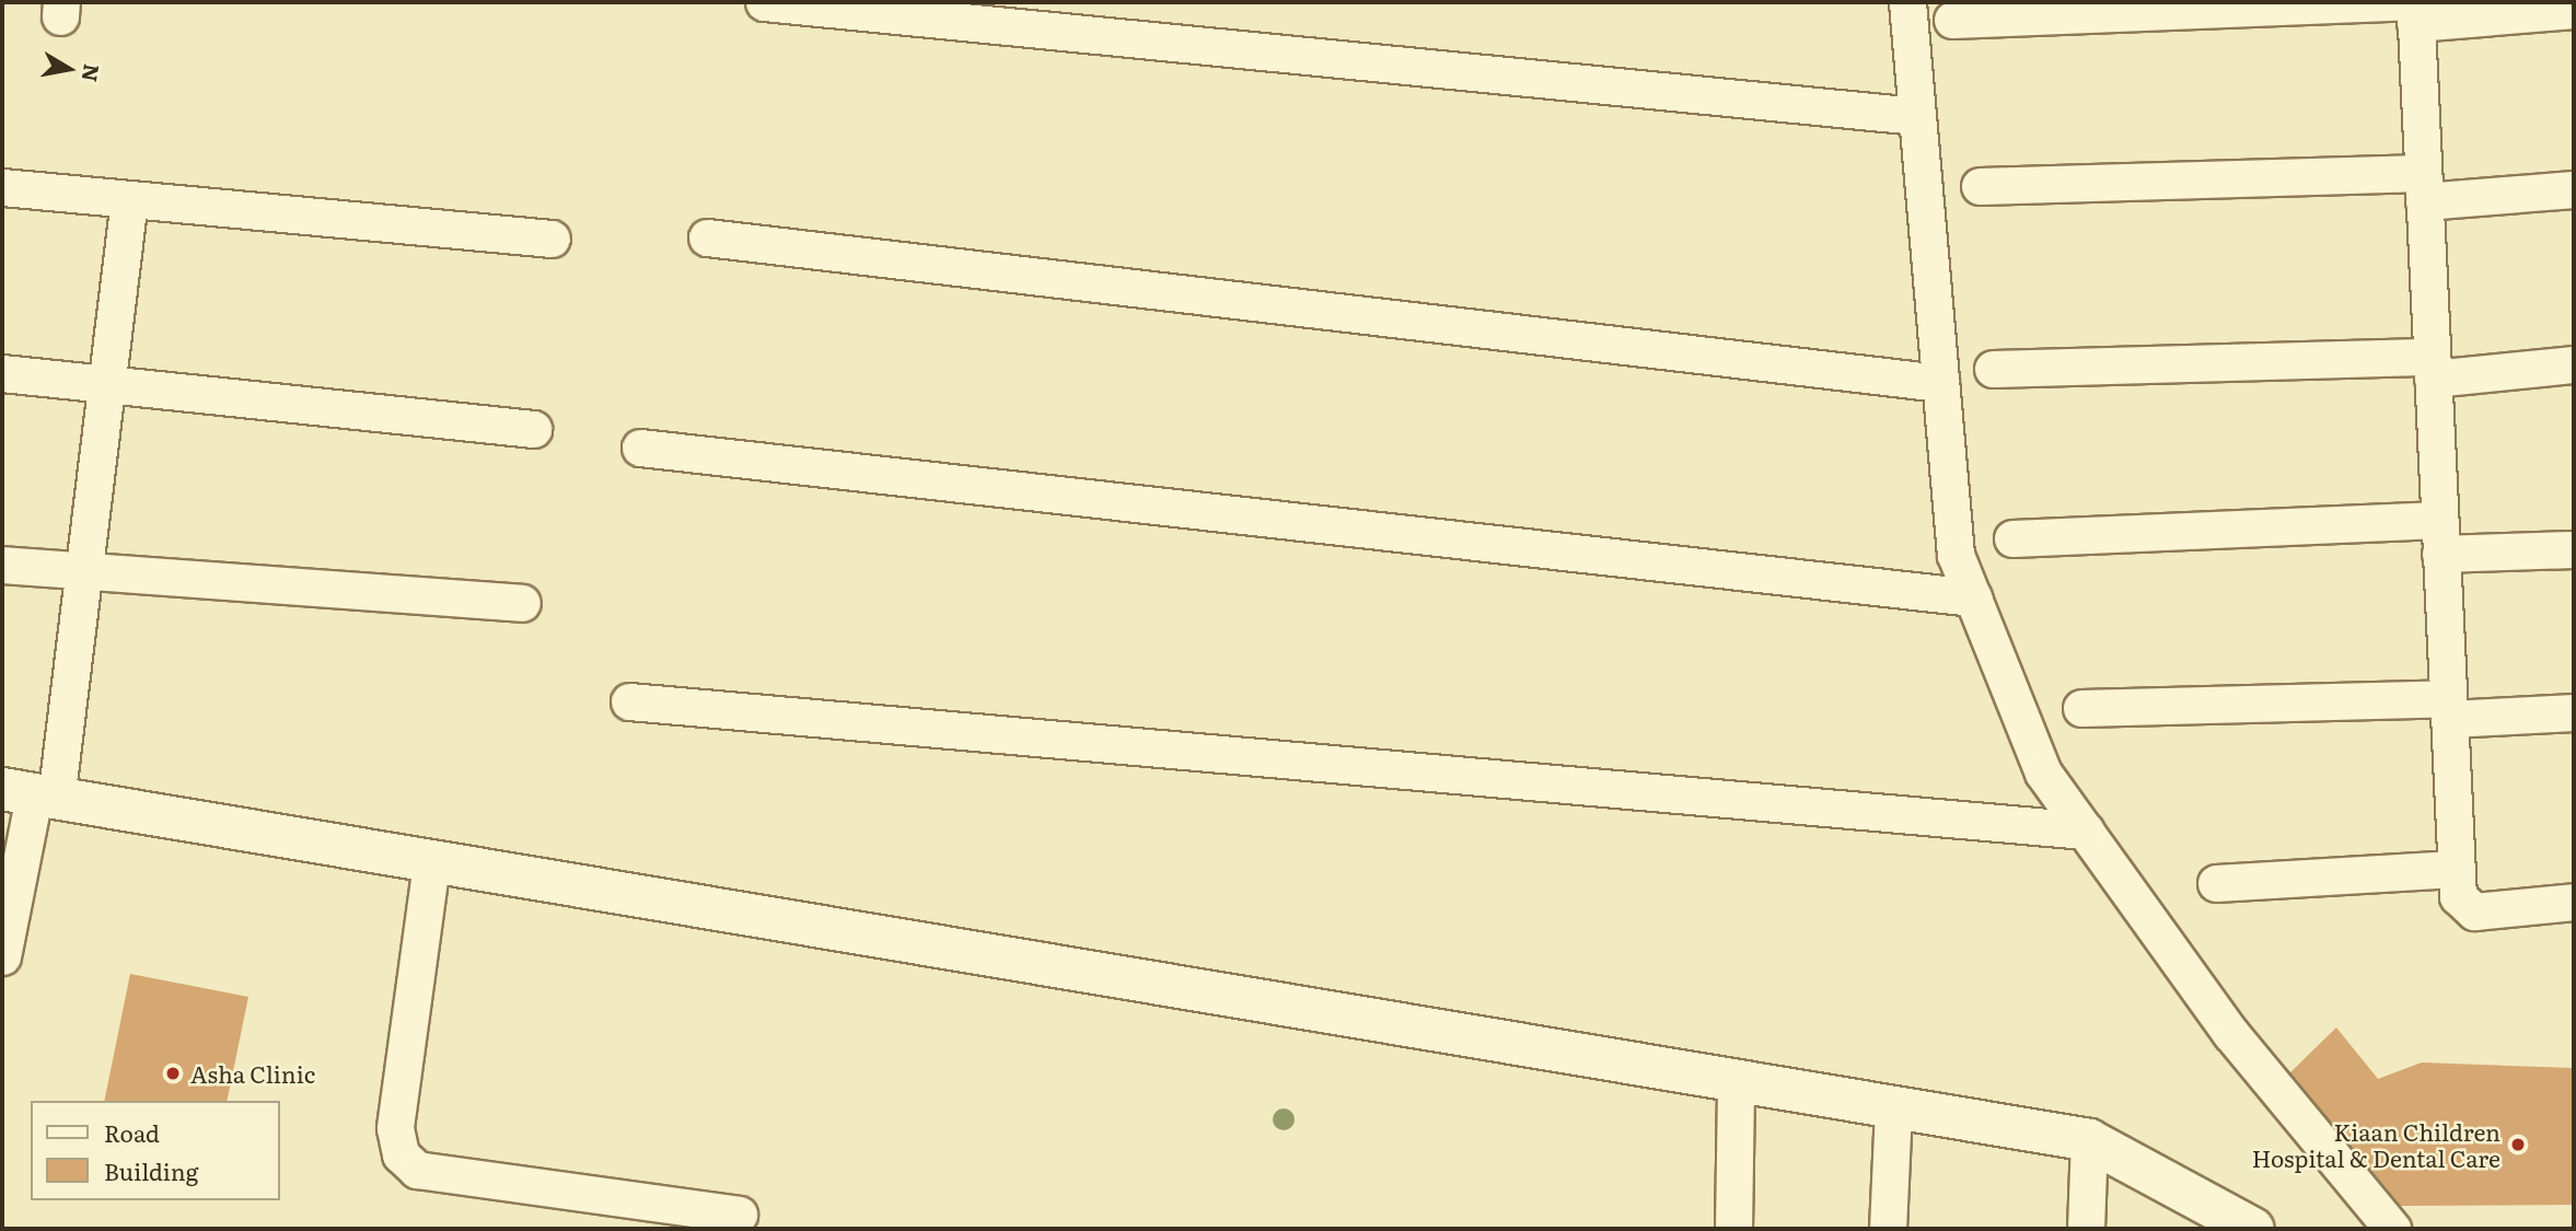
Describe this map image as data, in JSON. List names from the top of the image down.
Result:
{
  "places": ["Asha Clinic", "Kiaan Children Hospital & Dental Care"],
  "legend": ["Road", "Building"],
  "north": "right"
}
